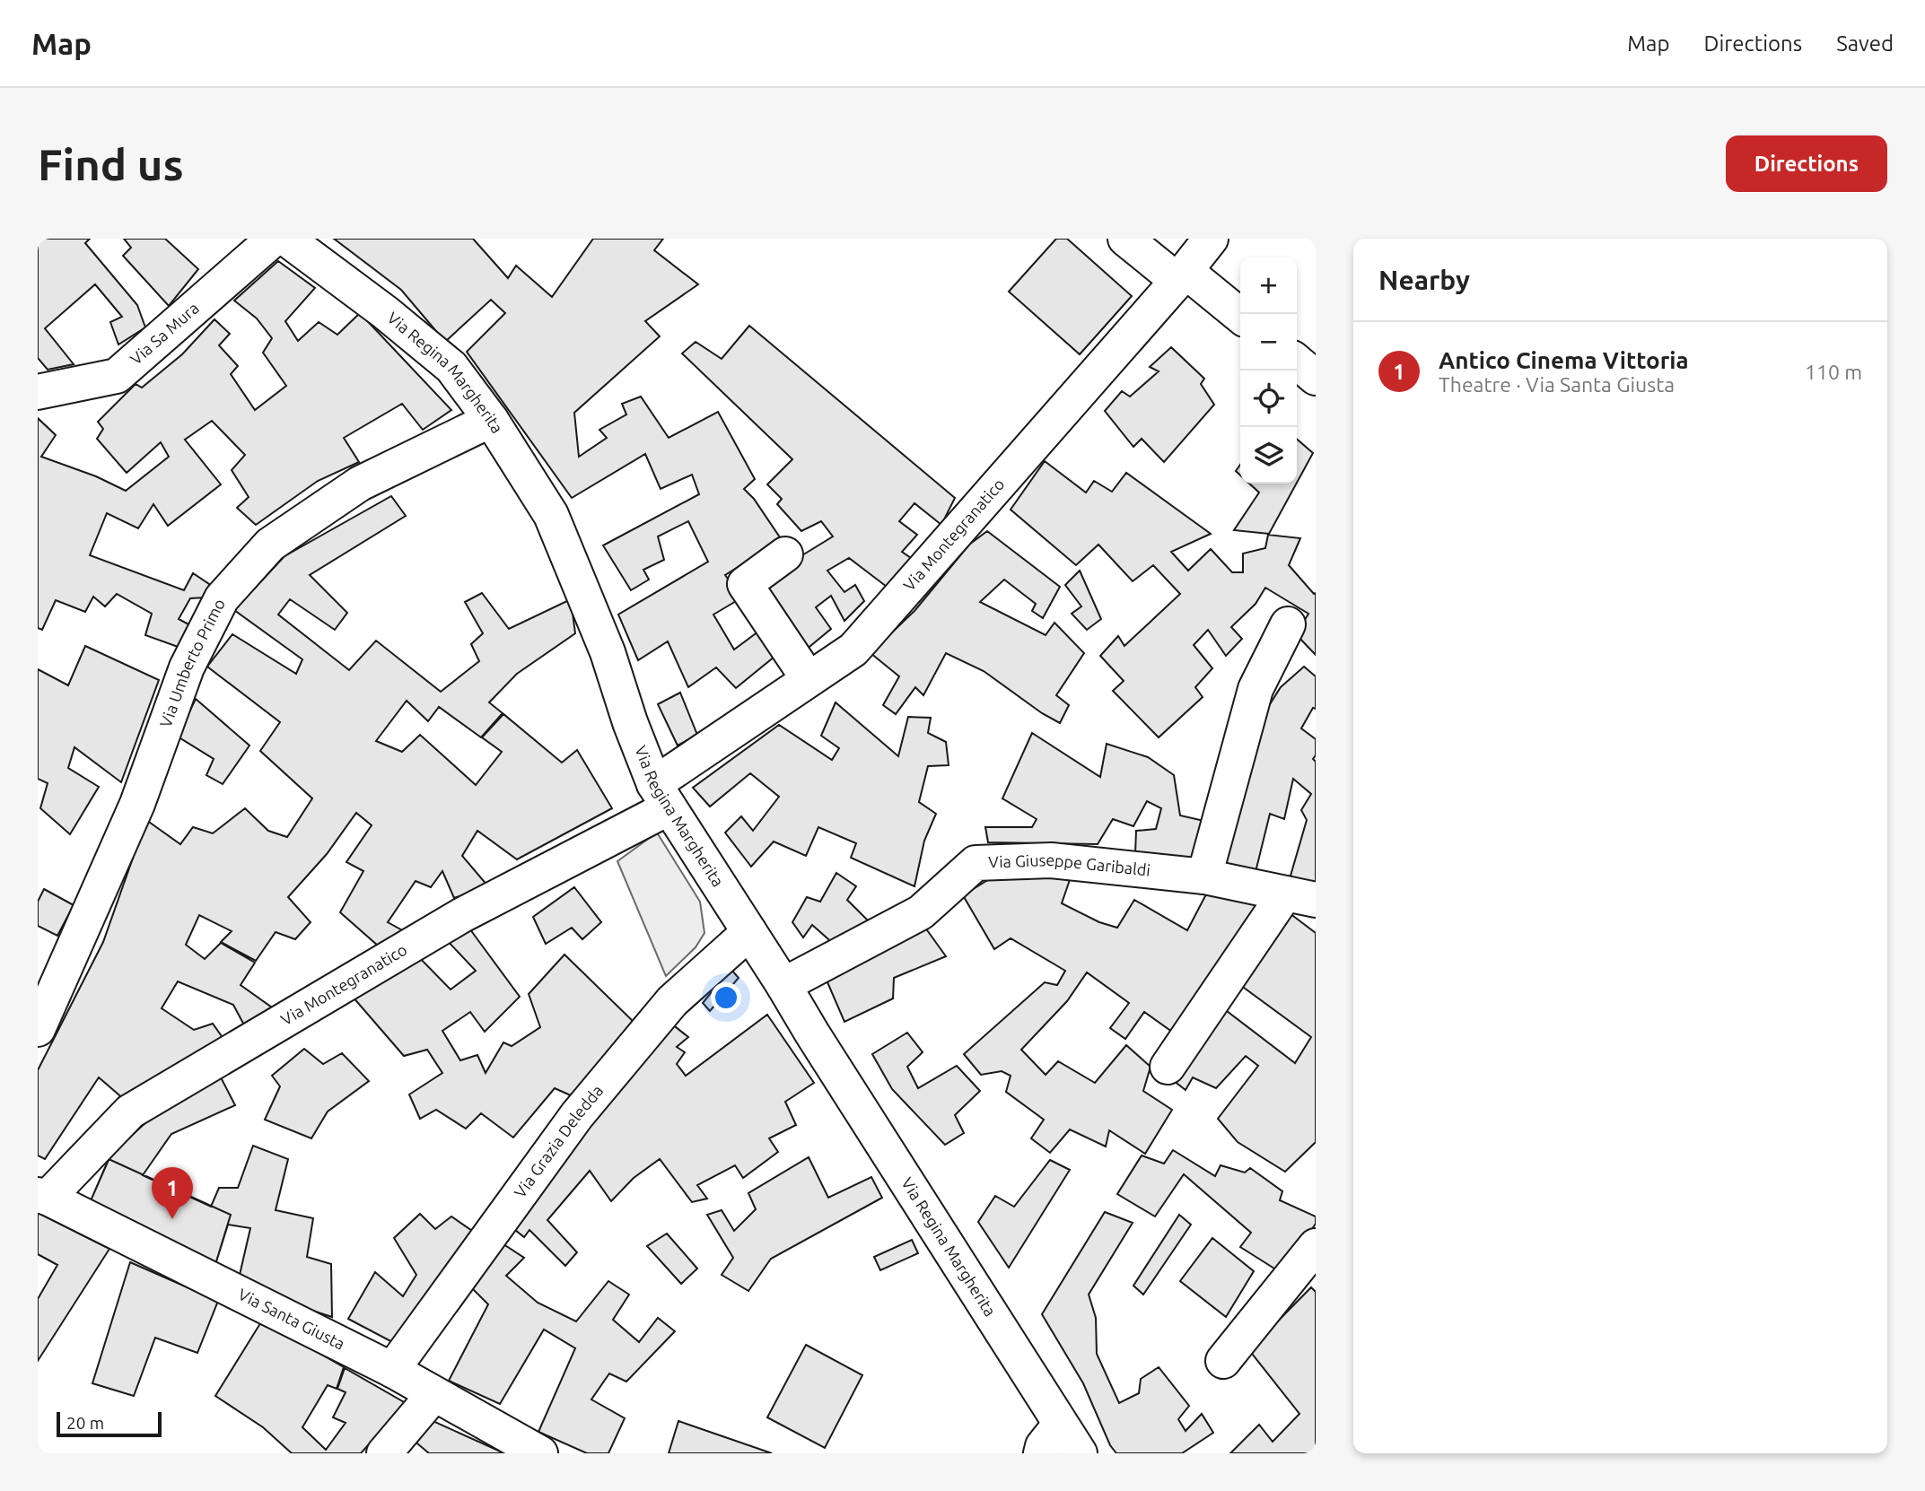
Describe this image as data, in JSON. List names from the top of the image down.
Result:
{
  "streets": {
    "street": [
      "Via Sa Mura",
      "Via Regina Margherita",
      "Via Montegranatico",
      "Via Umberto Primo",
      "Via Giuseppe Garibaldi",
      "Via Grazia Deledda",
      "Via Santa Giusta"
    ]
  },
  "crossings": [
    ["Via Regina Margherita", "Via Montegranatico"],
    ["Via Regina Margherita", "Via Umberto Primo"],
    ["Via Regina Margherita", "Via Giuseppe Garibaldi"],
    ["Via Regina Margherita", "Via Grazia Deledda"],
    ["Via Montegranatico", "Via Santa Giusta"],
    ["Via Grazia Deledda", "Via Santa Giusta"]
  ],
  "scale_bar": "20 m",
  "page": {
    "header": "Map",
    "nav": ["Map", "Directions", "Saved"],
    "buttons": "Directions",
    "title": "Find us",
    "heading": "Nearby",
    "map_buttons": ["+", "−"],
    "list": [
      {
        "mark": "1",
        "name": "Antico Cinema Vittoria",
        "note": "Theatre · Via Santa Giusta",
        "value": "110 m"
      }
    ],
    "pins": "1",
    "scale": "20 m"
  }
}
